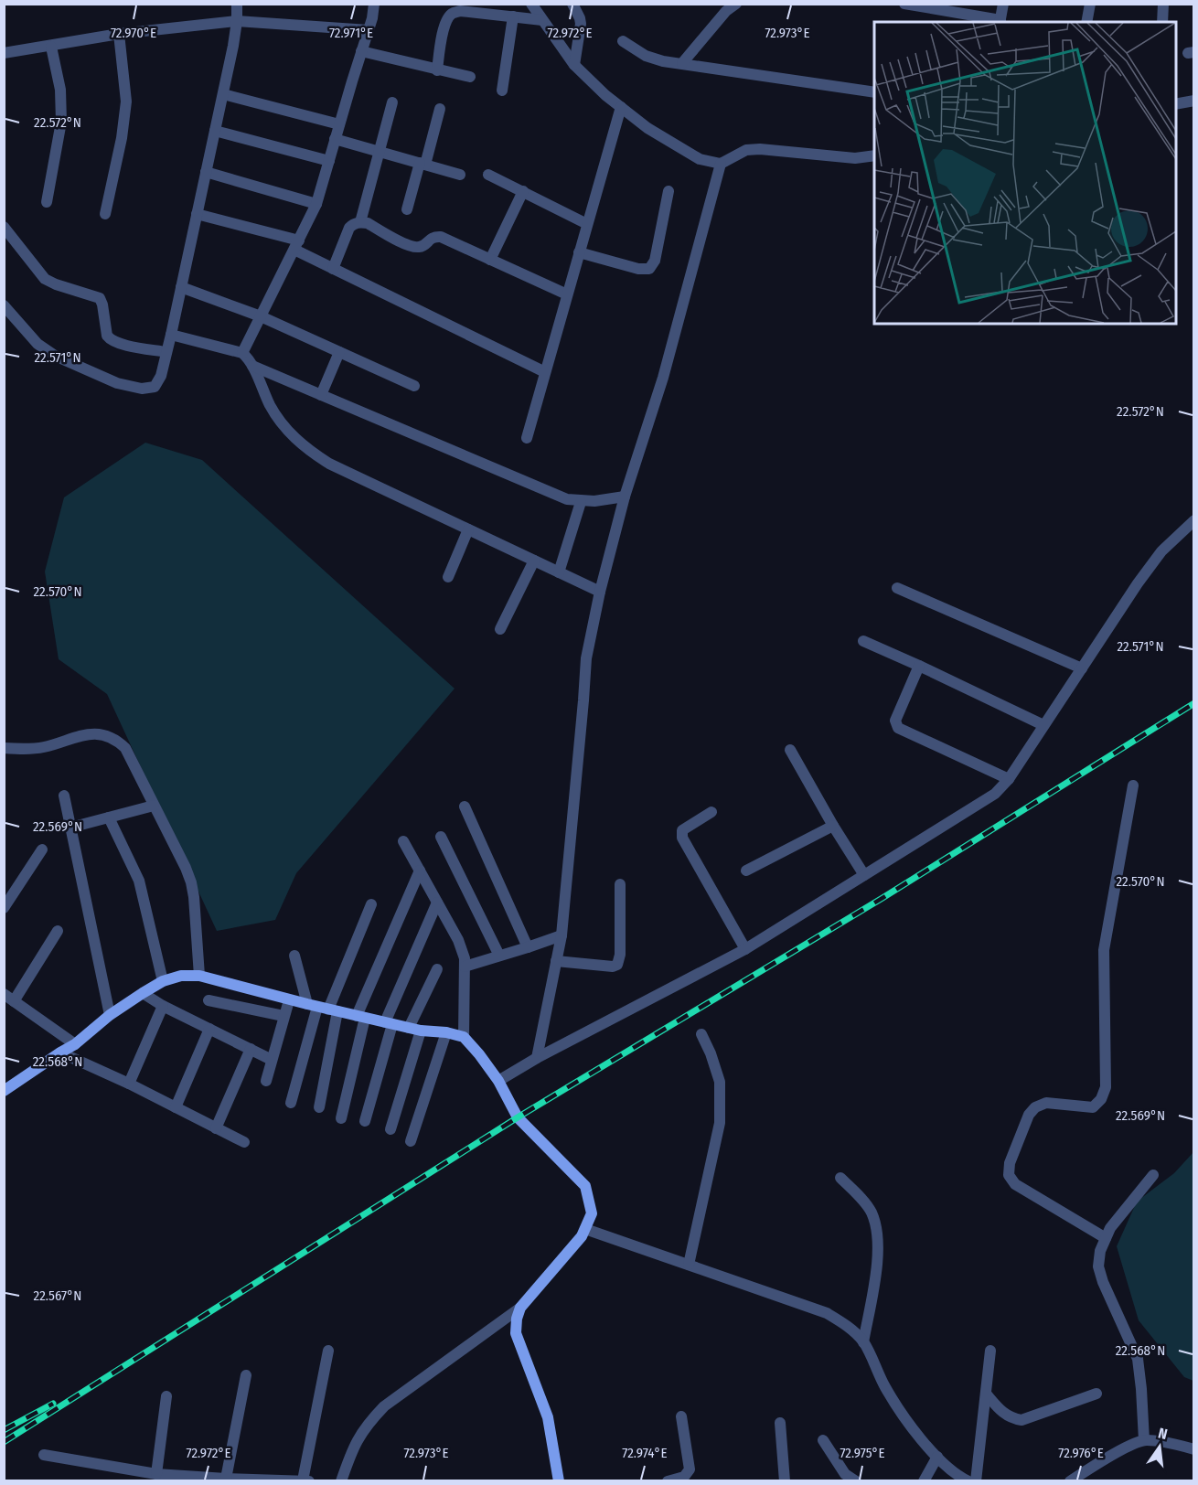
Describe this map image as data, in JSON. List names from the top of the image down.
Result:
{
  "north": "top",
  "coordinates": [
    "72.970°E",
    "72.971°E",
    "72.972°E",
    "72.973°E",
    "22.572°N",
    "22.571°N",
    "22.570°N",
    "22.569°N",
    "22.568°N",
    "22.567°N",
    "72.974°E",
    "72.975°E",
    "72.976°E"
  ]
}
